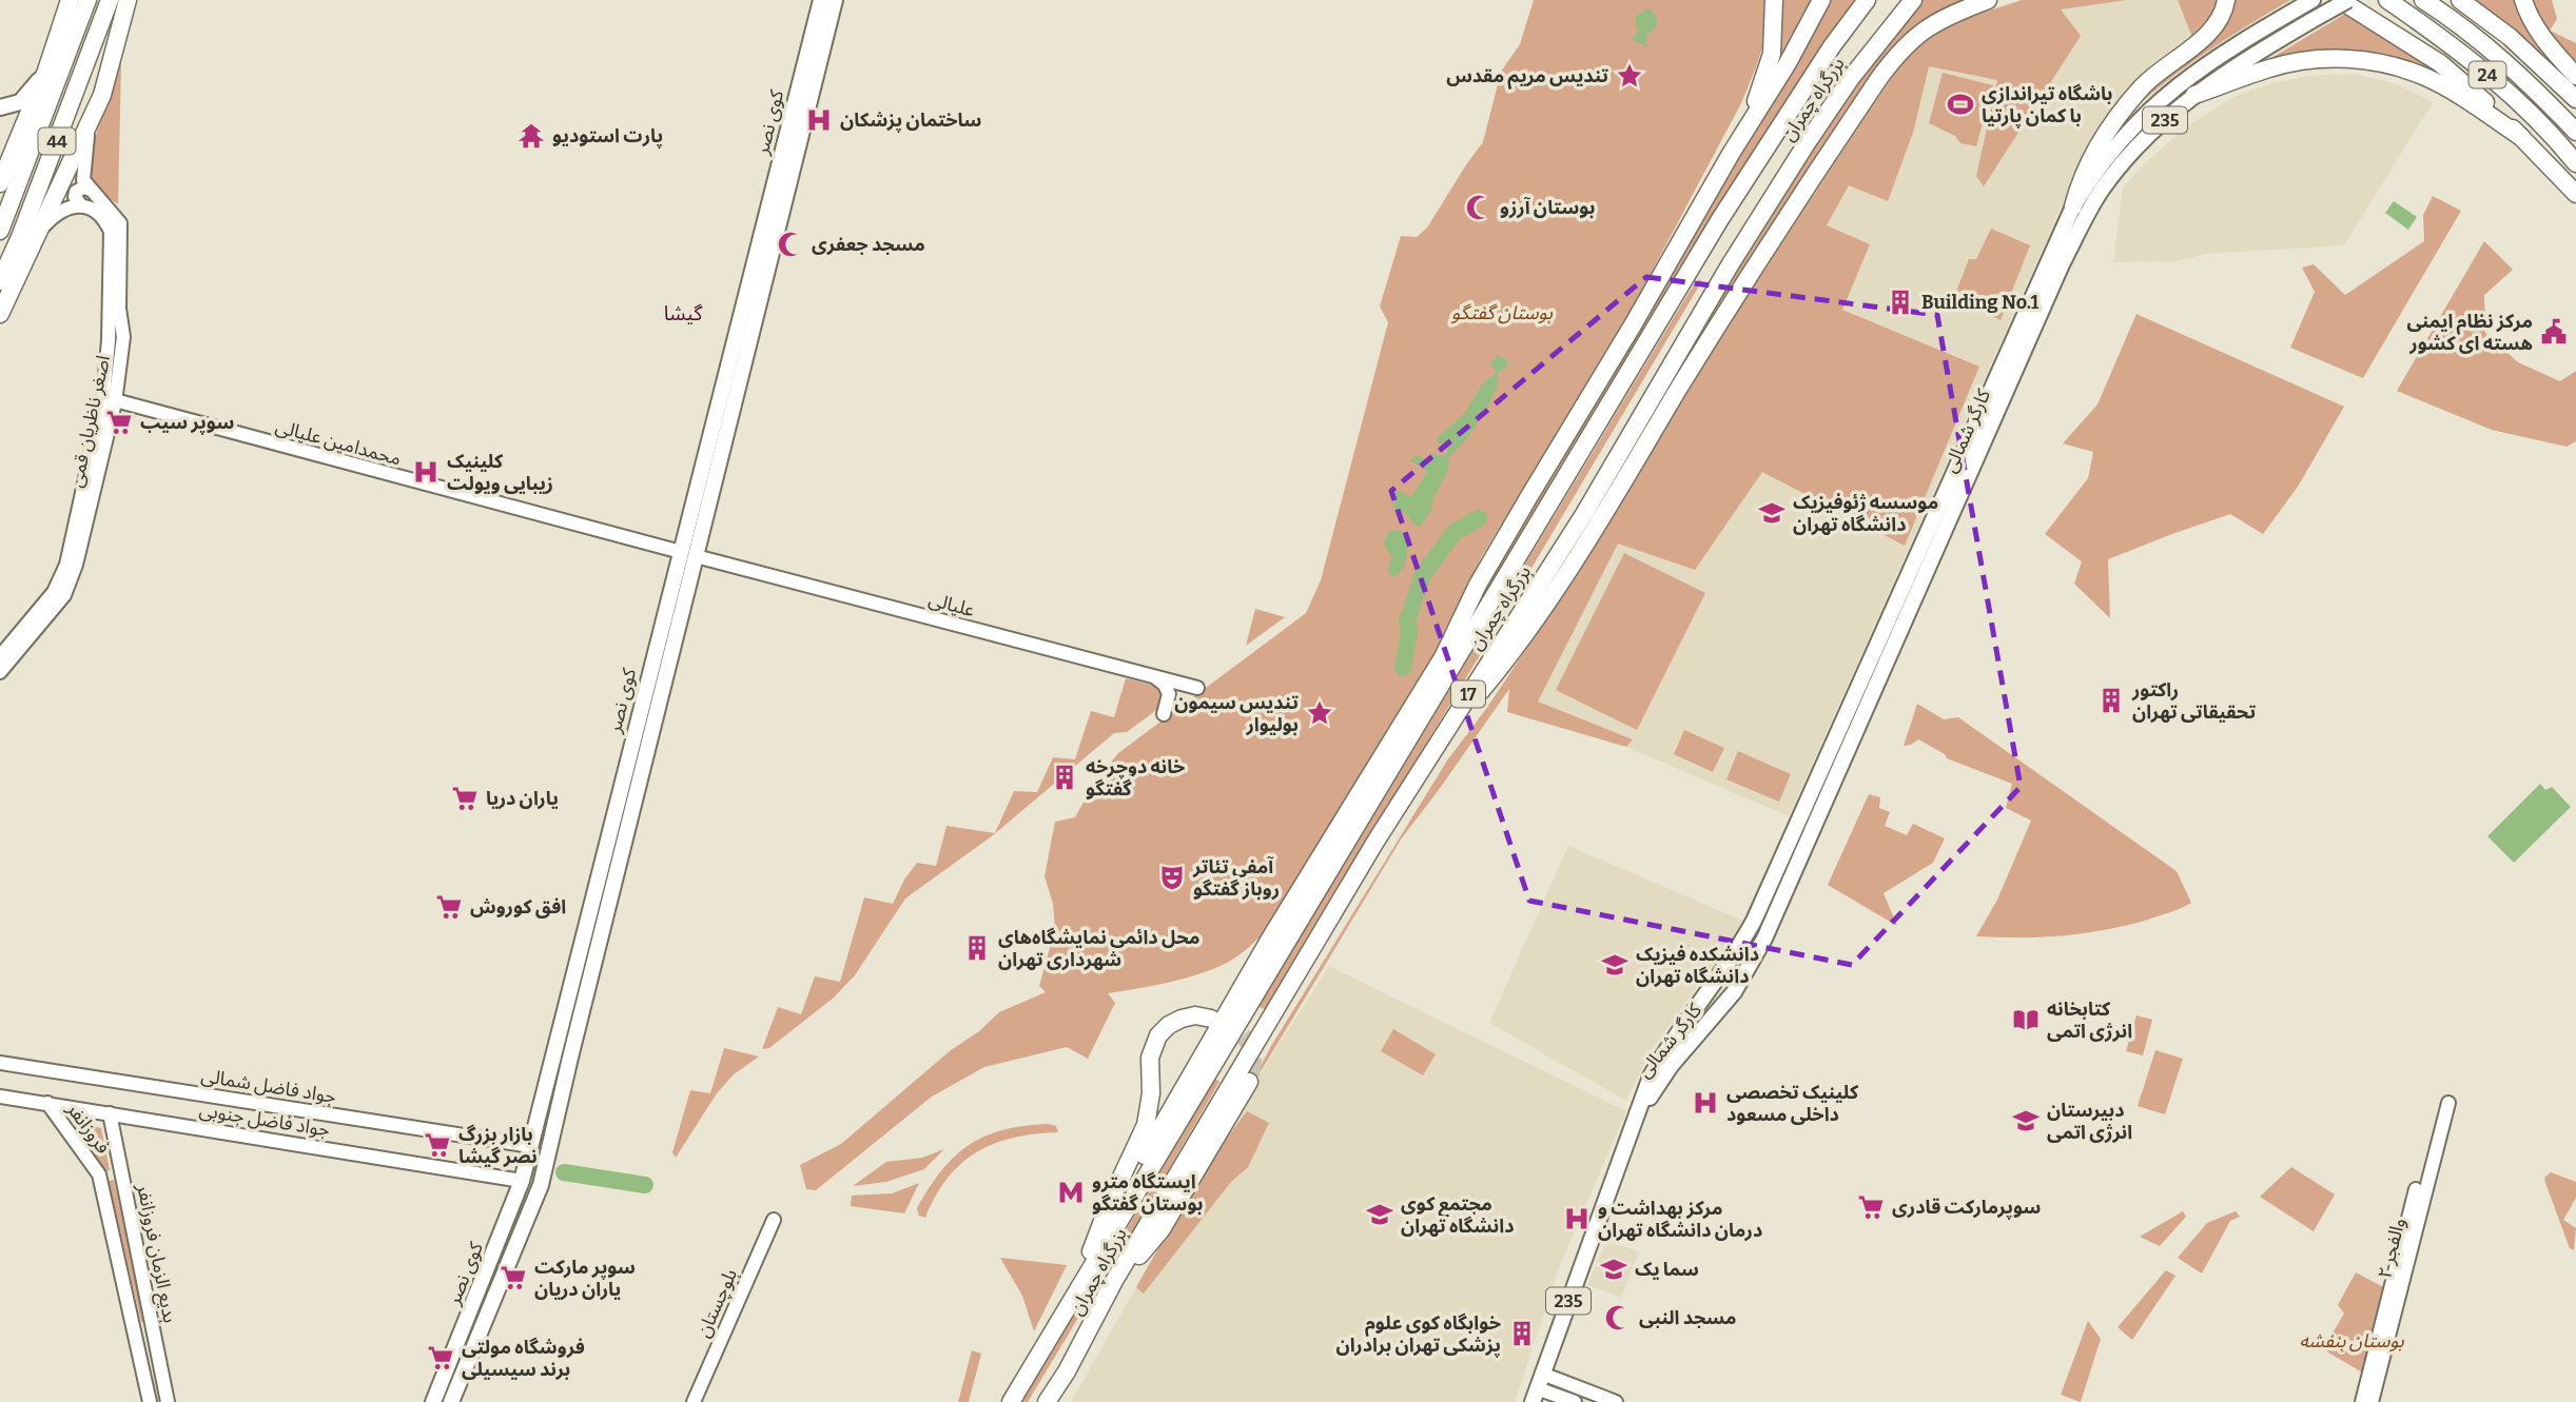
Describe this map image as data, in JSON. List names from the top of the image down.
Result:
{
  "streets": {
    "highway": [
      "24",
      "بزرگراه چمران",
      "44",
      "17"
    ],
    "main road": ["235", "کوی نصر", "کارگر شمالی"],
    "street": [
      "اصغر ناظریان قمی",
      "محمدامین علیالی",
      "علیالی",
      "جواد فاضل شمالی",
      "جواد فاضل جنوبی",
      "فروزانفر",
      "والفجر ۲",
      "بدیع‌ الزمان فروزانفر",
      "بلوچستان"
    ]
  },
  "crossings": [
    ["کوی نصر", "محمدامین علیالی"],
    ["کوی نصر", "علیالی"],
    ["کوی نصر", "جواد فاضل شمالی"],
    ["کوی نصر", "جواد فاضل جنوبی"],
    ["اصغر ناظریان قمی", "محمدامین علیالی"],
    ["محمدامین علیالی", "علیالی"],
    ["جواد فاضل جنوبی", "فروزانفر"],
    ["جواد فاضل جنوبی", "بدیع‌ الزمان فروزانفر"]
  ],
  "districts": ["گیشا"],
  "parks": ["بوستان گفتگو", "بوستان بنفشه"],
  "places": {
    "place": ["تندیس مریم مقدس", "تندیس سیمون بولیوار"],
    "sports": ["باشگاه تیراندازی با کمان پارتیا"],
    "hospital": [
      "ساختمان پزشکان",
      "کلینیک زیبایی ویولت",
      "کلینیک تخصصی داخلی مسعود",
      "مرکز بهداشت و درمان دانشگاه تهران"
    ],
    "temple": ["پارت استودیو"],
    "mosque": ["بوستان آرزو", "مسجد جعفری", "مسجد النبی"],
    "building": [
      "Building No.1",
      "راکتور تحقیقاتی تهران",
      "خانه دوچرخه گفتگو",
      "محل دائمی نمایشگاه‌های شهرداری تهران",
      "خوابگاه کوی علوم پزشکی تهران برادران"
    ],
    "public building": ["مرکز نظام ایمنی هسته ای کشور"],
    "supermarket": [
      "سوپر سیب",
      "یاران دریا",
      "افق کوروش",
      "بازار بزرگ نصر گیشا",
      "سوپرمارکت قادری",
      "سوپر مارکت یاران دریان",
      "فروشگاه مولتی برند سیسیلی"
    ],
    "school or university": [
      "موسسه ژئوفیزیک دانشگاه تهران",
      "دانشکده فیزیک دانشگاه تهران",
      "دبیرستان انرژی اتمی",
      "مجتمع کوی دانشگاه تهران",
      "سما یک"
    ],
    "theatre": ["آمفی تئاتر روباز گفتگو"],
    "library": ["کتابخانه انرژی اتمی"],
    "metro station": ["ایستگاه مترو بوستان گفتگو"]
  }
}
